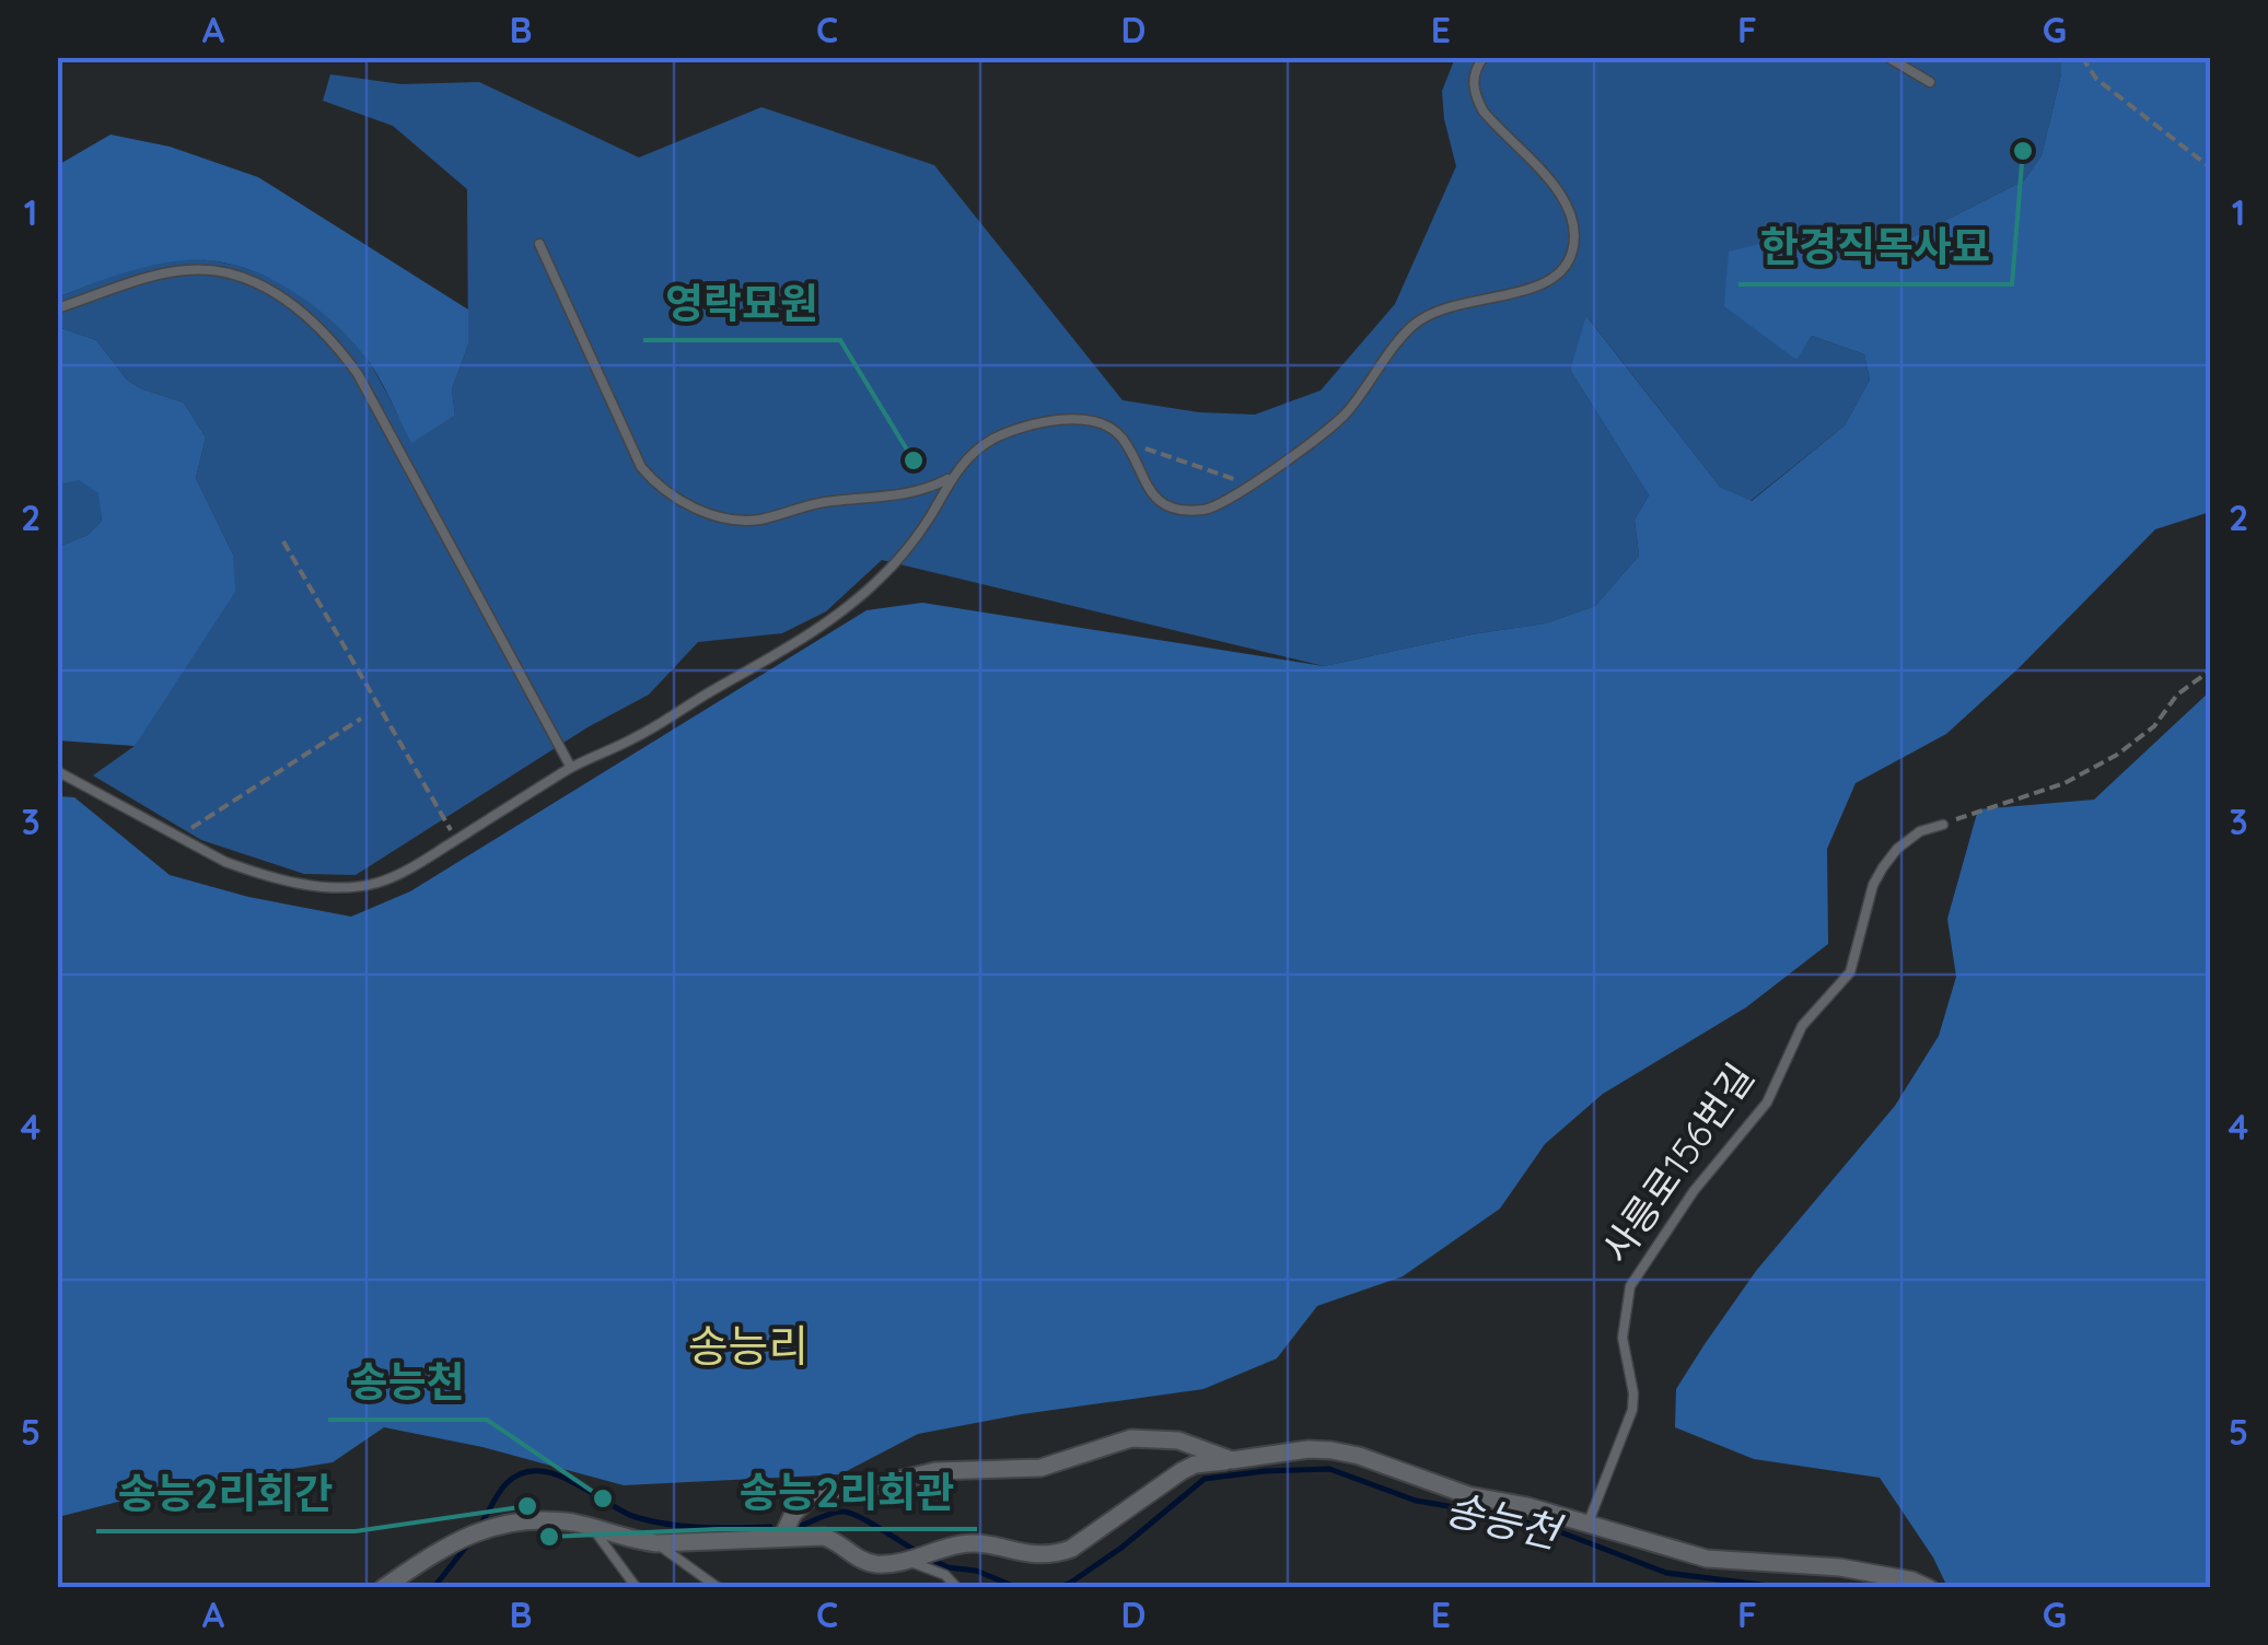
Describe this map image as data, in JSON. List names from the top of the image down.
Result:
{
  "streets": {
    "lane": ["사릉로156번길"]
  },
  "districts": ["송능리"],
  "water": ["송능천"],
  "places": [
    "한경직목사묘",
    "영락묘원",
    "송능천",
    "송능2리회간",
    "송능2리회관"
  ],
  "grid": {
    "columns": [
      "A",
      "B",
      "C",
      "D",
      "E",
      "F",
      "G"
    ],
    "rows": [
      "1",
      "2",
      "3",
      "4",
      "5"
    ]
  }
}
